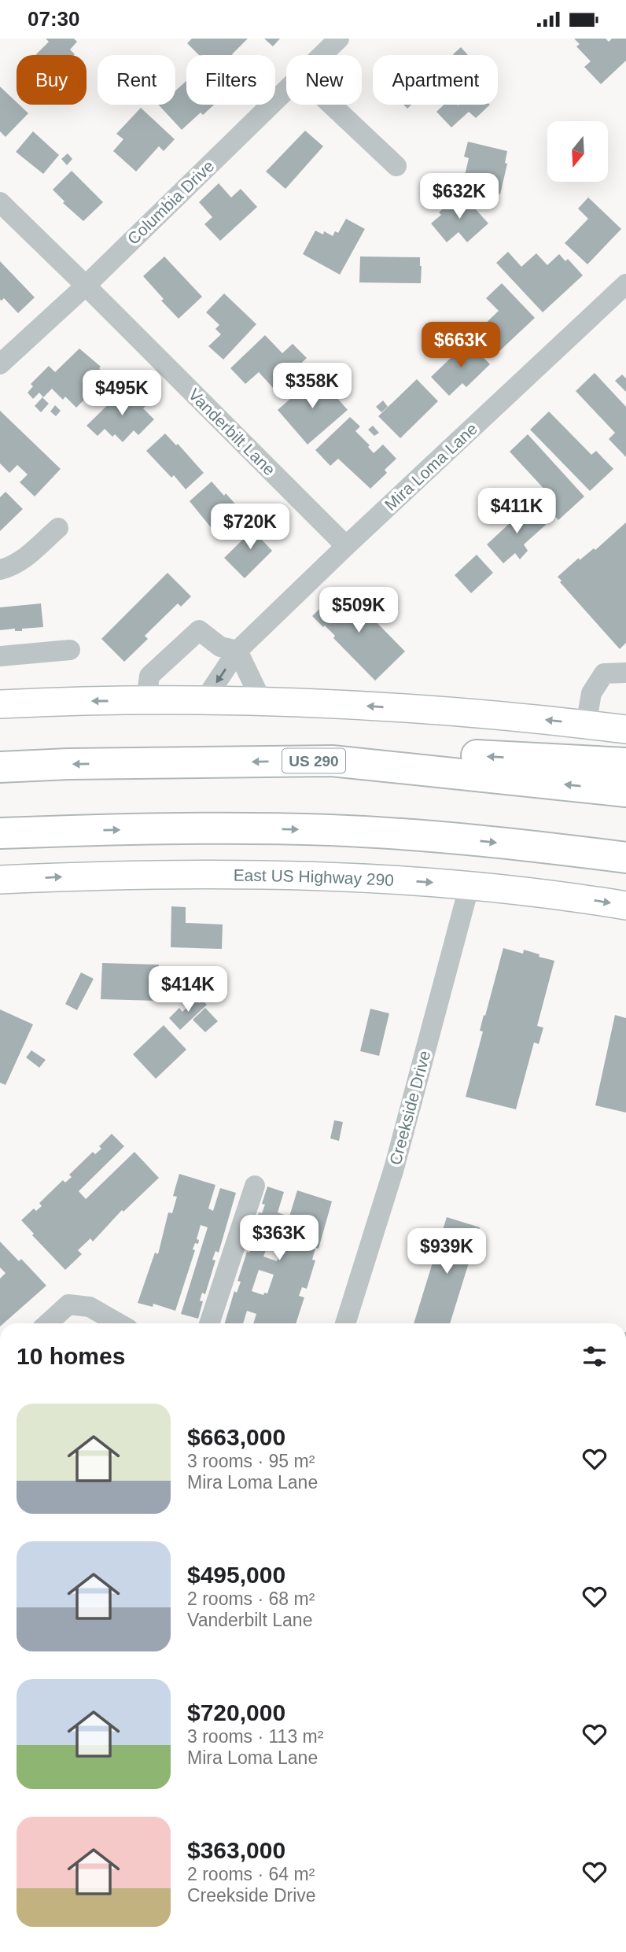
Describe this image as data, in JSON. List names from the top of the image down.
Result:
{
  "streets": {
    "highway": ["US 290"],
    "main road": ["East US Highway 290"],
    "street": [
      "Columbia Drive",
      "Vanderbilt Lane",
      "Mira Loma Lane",
      "Creekside Drive"
    ]
  },
  "crossings": [
    ["Columbia Drive", "Vanderbilt Lane"],
    ["Vanderbilt Lane", "Mira Loma Lane"],
    ["East US Highway 290", "Creekside Drive"]
  ],
  "north": "bottom",
  "page": {
    "status": "07:30",
    "chip": [
      "Buy",
      "Rent",
      "Filters",
      "New",
      "Apartment"
    ],
    "price": [
      "$632K",
      "$663K",
      "$358K",
      "$495K",
      "$411K",
      "$720K",
      "$509K",
      "$414K",
      "$363K",
      "$939K"
    ],
    "heading": "10 homes",
    "list": [
      {
        "name": "$663,000",
        "note": "3 rooms · 95 m² · Mira Loma Lane"
      },
      {
        "name": "$495,000",
        "note": "2 rooms · 68 m² · Vanderbilt Lane"
      },
      {
        "name": "$720,000",
        "note": "3 rooms · 113 m² · Mira Loma Lane"
      },
      {
        "name": "$363,000",
        "note": "2 rooms · 64 m² · Creekside Drive"
      }
    ]
  }
}
